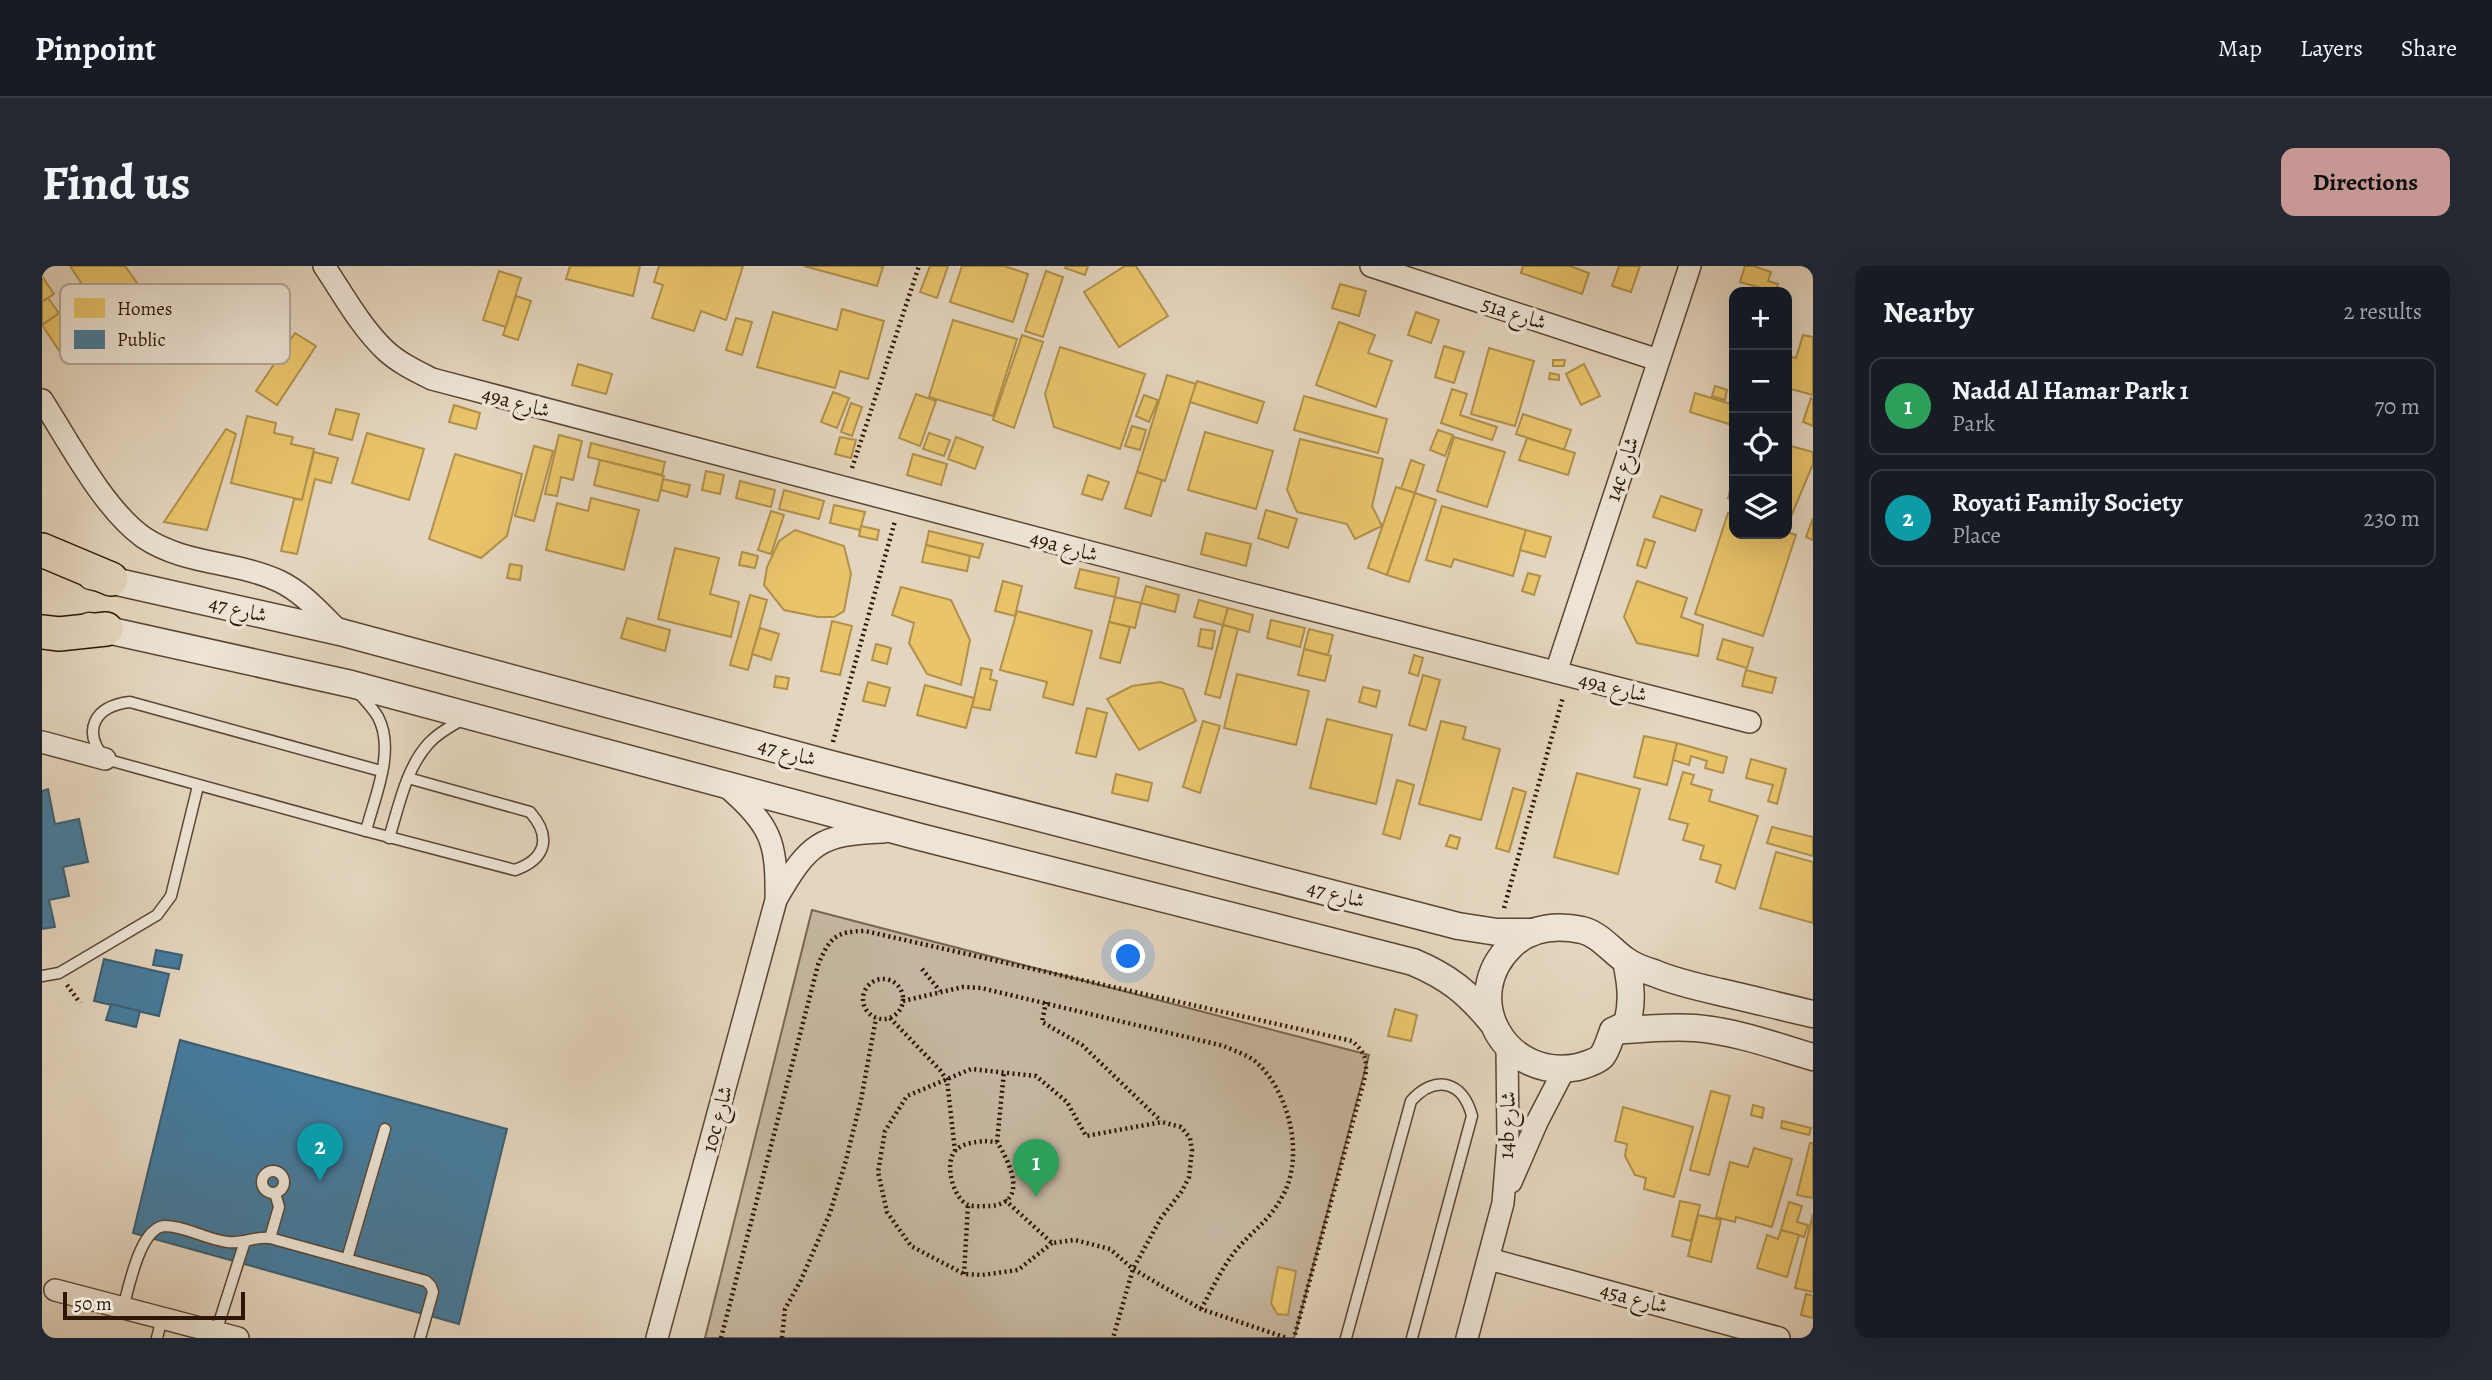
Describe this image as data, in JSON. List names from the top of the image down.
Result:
{
  "streets": {
    "street": [
      "51a شارع",
      "49a شارع",
      "14c شارع",
      "شارع 47",
      "10c شارع",
      "14b شارع",
      "45a شارع"
    ]
  },
  "crossings": [
    ["51a شارع", "14c شارع"],
    ["49a شارع", "14c شارع"],
    ["شارع 47", "14b شارع"],
    ["14b شارع", "45a شارع"]
  ],
  "legend": ["Homes", "Public"],
  "scale_bar": "50 m",
  "page": {
    "header": "Pinpoint",
    "nav": ["Map", "Layers", "Share"],
    "buttons": "Directions",
    "title": "Find us",
    "heading": ["Nearby", "2 results"],
    "map_buttons": ["+", "−"],
    "list": [
      {
        "mark": "1",
        "name": "Nadd Al Hamar Park 1",
        "note": "Park",
        "value": "70 m"
      },
      {
        "mark": "2",
        "name": "Royati Family Society",
        "note": "Place",
        "value": "230 m"
      }
    ],
    "pins": ["2", "1"],
    "scale": "50 m"
  }
}
